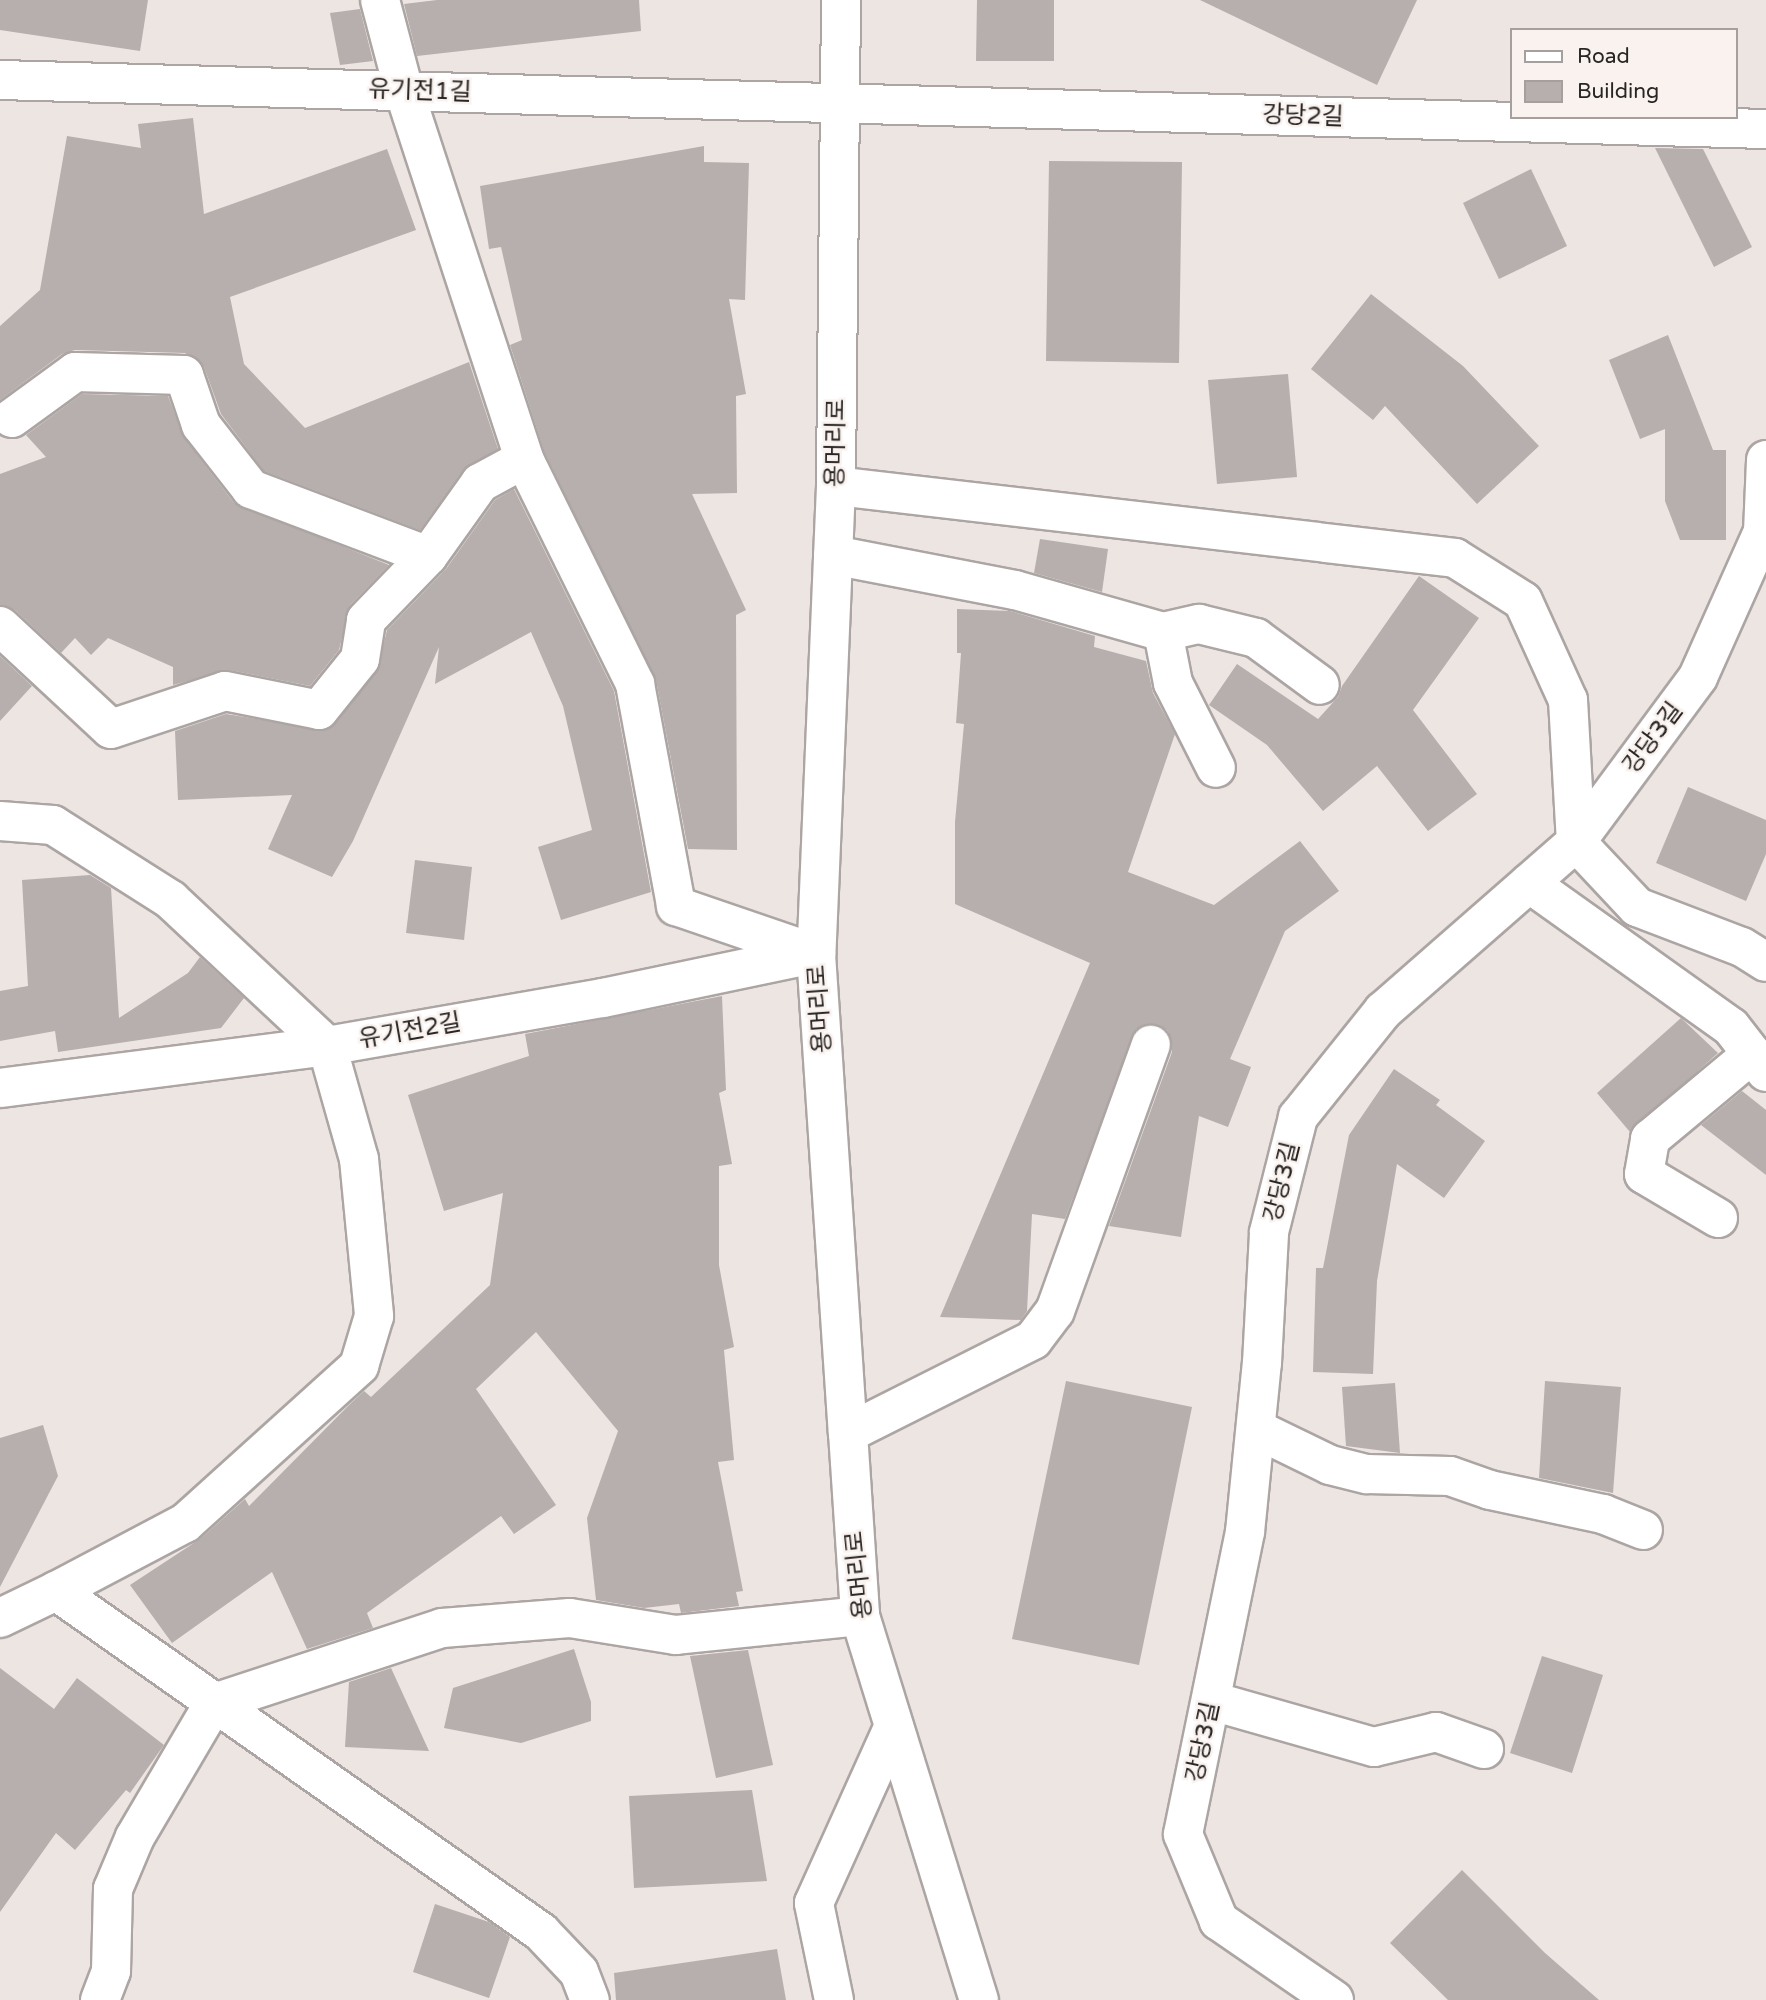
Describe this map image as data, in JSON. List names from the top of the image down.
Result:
{
  "streets": {
    "street": [
      "유기전1길",
      "강당2길",
      "용머리로",
      "강당3길",
      "유기전2길"
    ]
  },
  "crossings": [
    ["유기전1길", "강당2길"],
    ["유기전1길", "용머리로"],
    ["강당2길", "용머리로"],
    ["용머리로", "유기전2길"]
  ],
  "legend": ["Road", "Building"]
}
